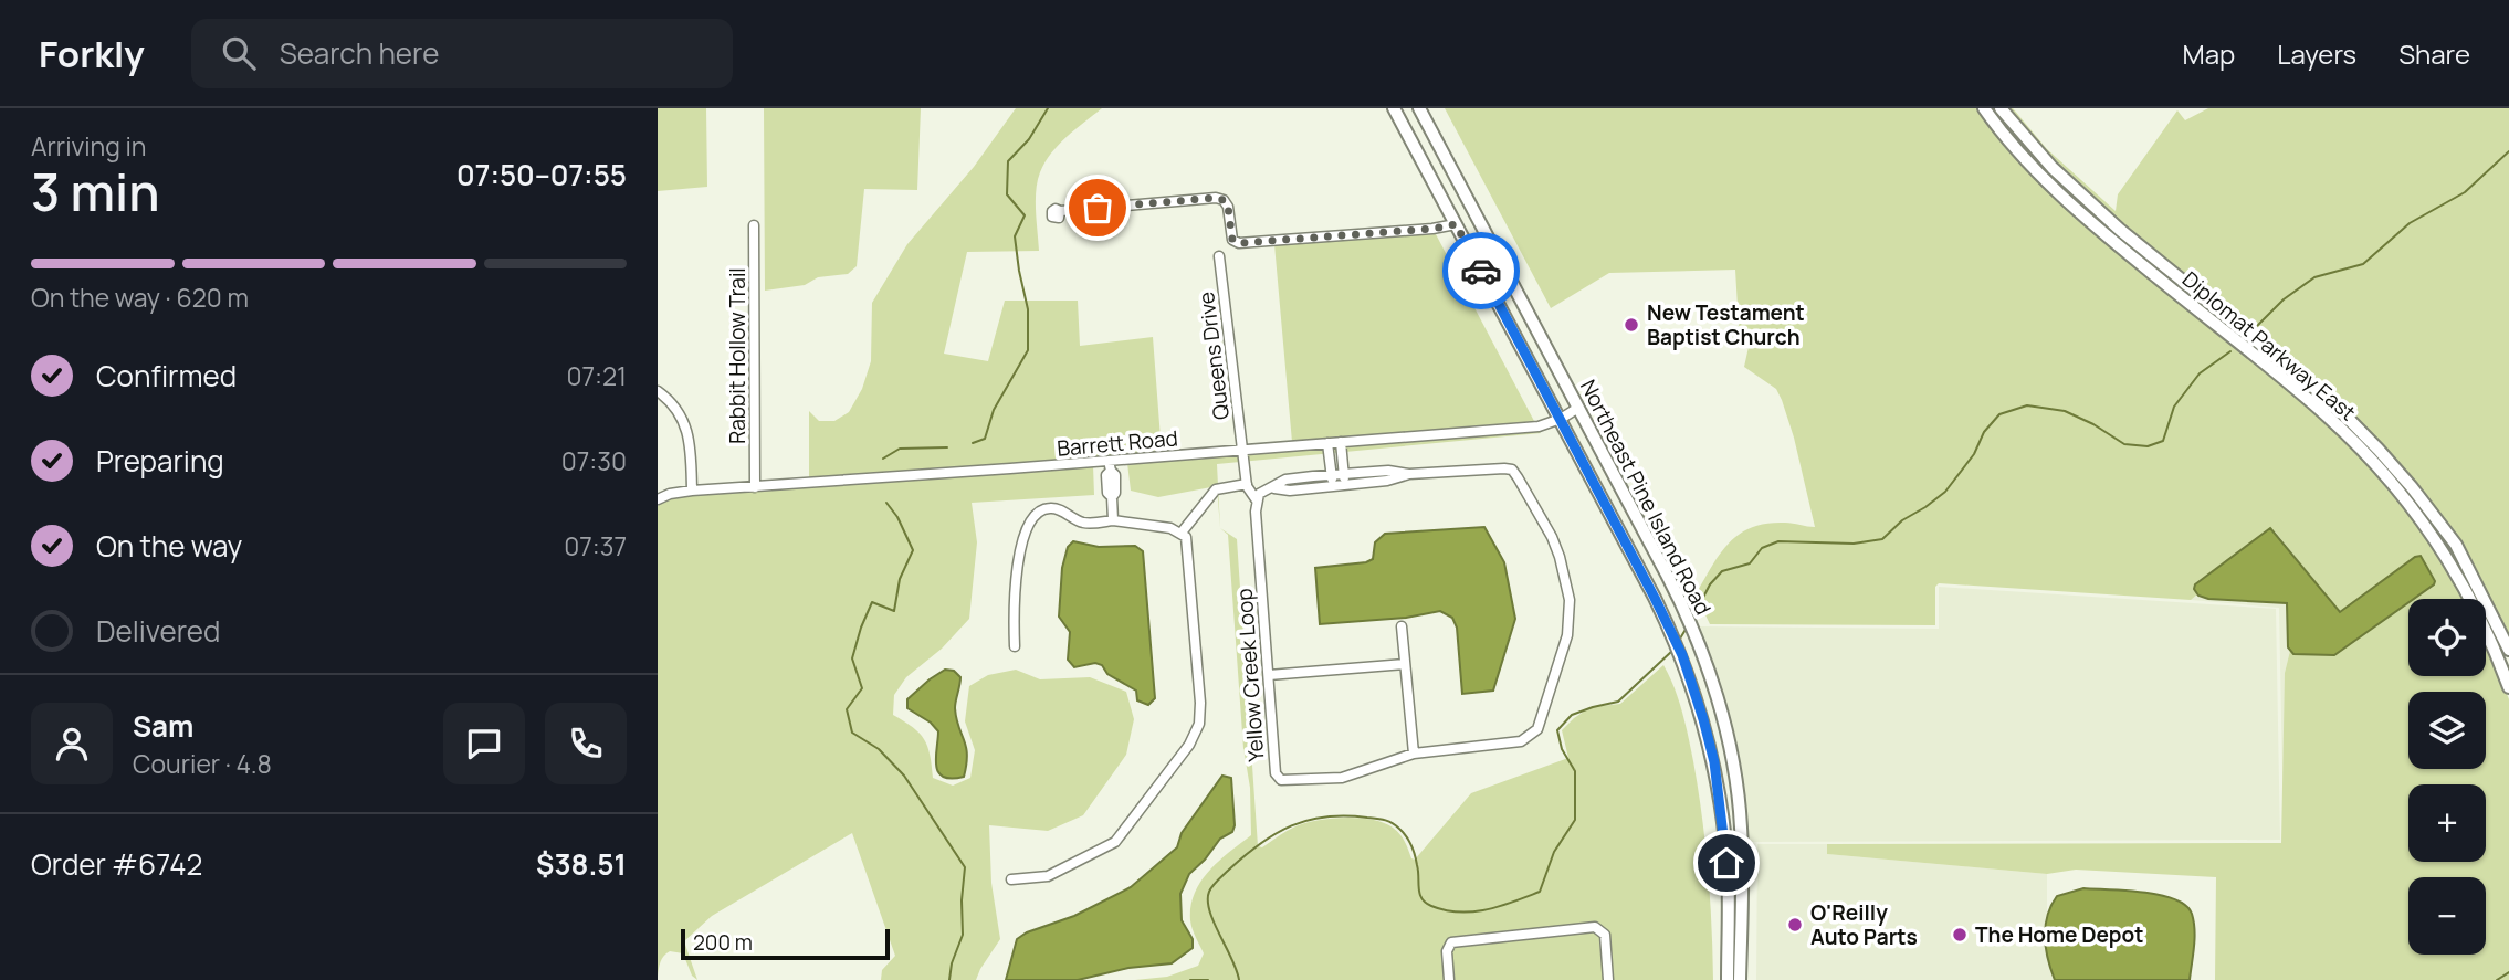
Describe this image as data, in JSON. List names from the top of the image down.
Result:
{
  "streets": {
    "main road": ["Diplomat Parkway East", "Northeast Pine Island Road"],
    "street": [
      "Rabbit Hollow Trail",
      "Queens Drive",
      "Barrett Road",
      "Yellow Creek Loop"
    ]
  },
  "crossings": [
    ["Rabbit Hollow Trail", "Barrett Road"],
    ["Queens Drive", "Barrett Road"],
    ["Barrett Road", "Northeast Pine Island Road"]
  ],
  "places": ["New Testament Baptist Church", "O'Reilly Auto Parts", "The Home Depot"],
  "scale_bar": "200 m",
  "page": {
    "header": "Forkly",
    "search": "Search here",
    "nav": ["Map", "Layers", "Share"],
    "heading": ["3 min", "Arriving in", "07:50–07:55"],
    "panel": [
      "Sam",
      "Courier · 4.8",
      "Order #6742",
      "$38.51"
    ],
    "bar": "On the way · 620 m",
    "list": [
      ["Confirmed", "07:21"],
      ["Preparing", "07:30"],
      ["On the way", "07:37"],
      "Delivered"
    ],
    "map_buttons": ["+", "−"],
    "scale": "200 m"
  }
}
